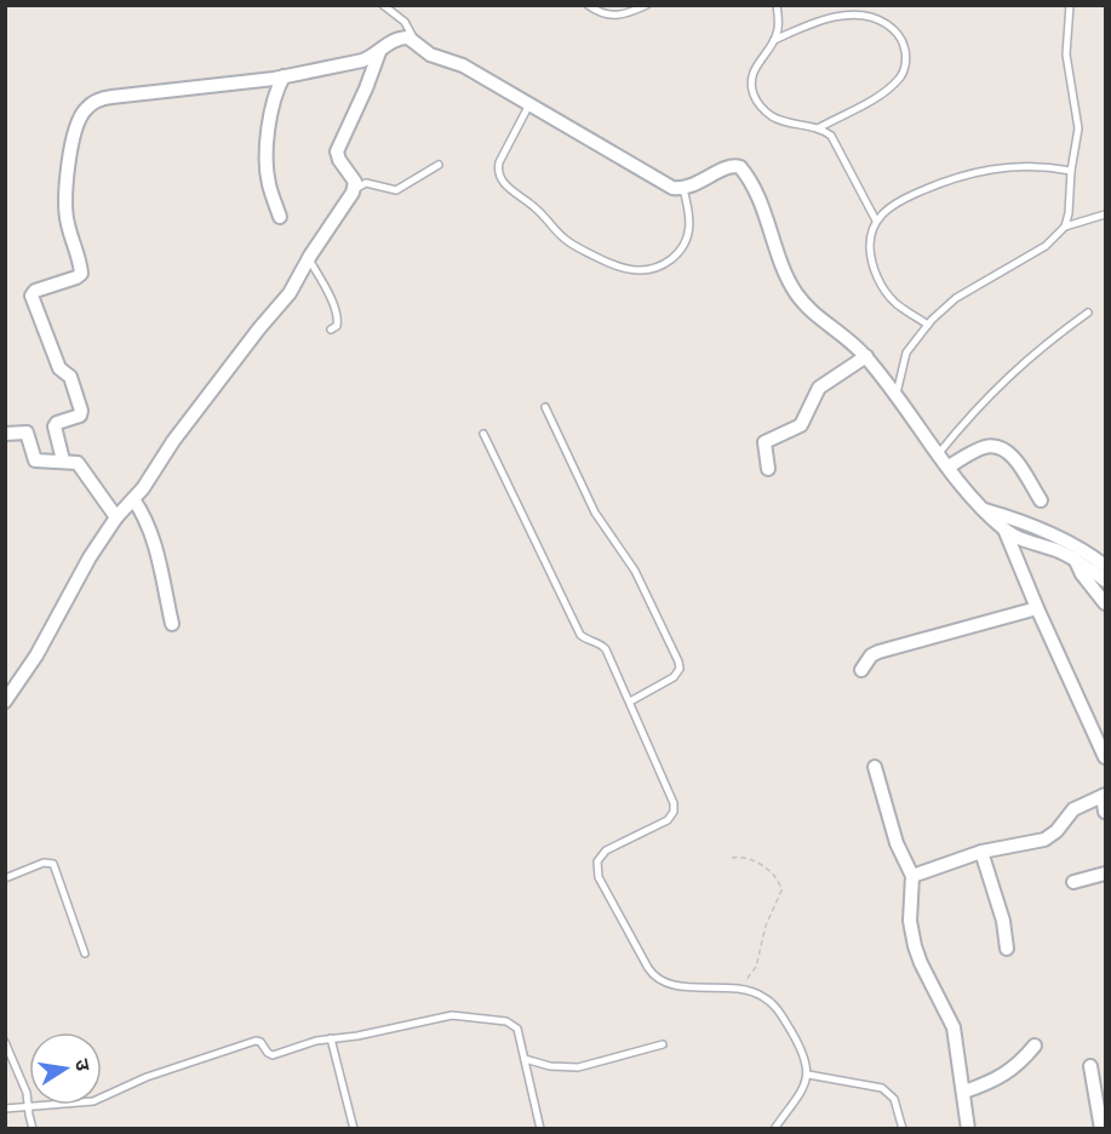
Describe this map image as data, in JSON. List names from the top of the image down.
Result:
{
  "north": "right"
}
